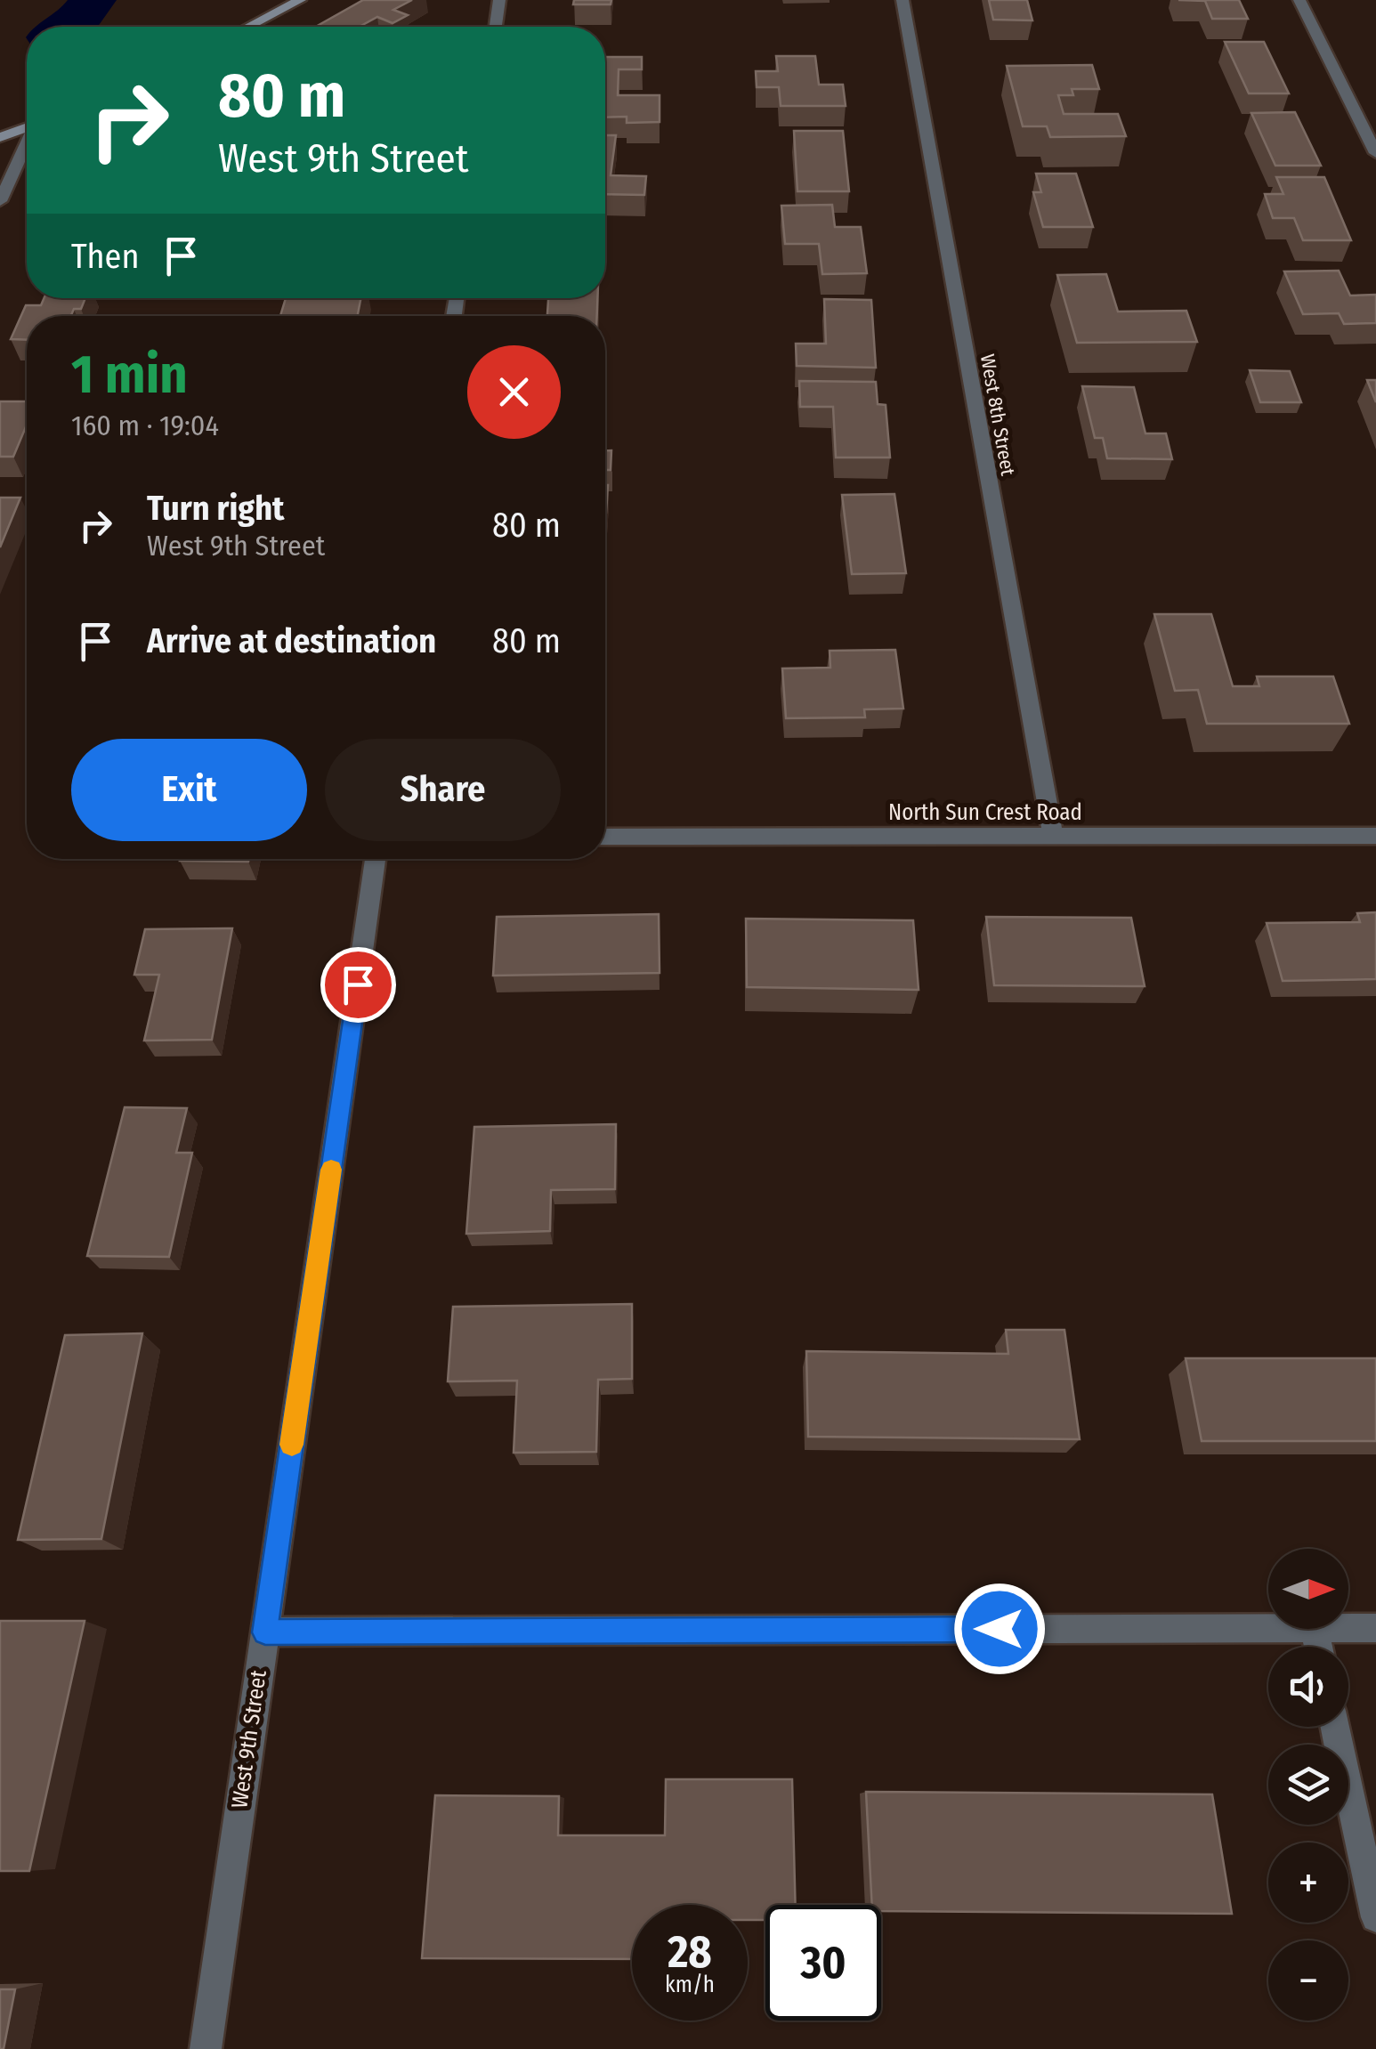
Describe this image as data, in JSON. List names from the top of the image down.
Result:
{
  "streets": {
    "street": ["West 8th Street", "North Sun Crest Road", "West 9th Street"]
  },
  "crossings": [
    ["West 8th Street", "North Sun Crest Road"]
  ],
  "north": "right",
  "page": {
    "turn": ["80 m", "West 9th Street"],
    "then": "Then",
    "heading": ["1 min", "160 m · 19:04"],
    "list": [
      {
        "name": "Turn right",
        "note": "West 9th Street",
        "value": "80 m"
      },
      {
        "name": "Arrive at destination",
        "value": "80 m"
      }
    ],
    "buttons": ["Exit", "Share"],
    "map_buttons": ["+", "−"],
    "speed": "28 km/h",
    "limit": "30"
  }
}
